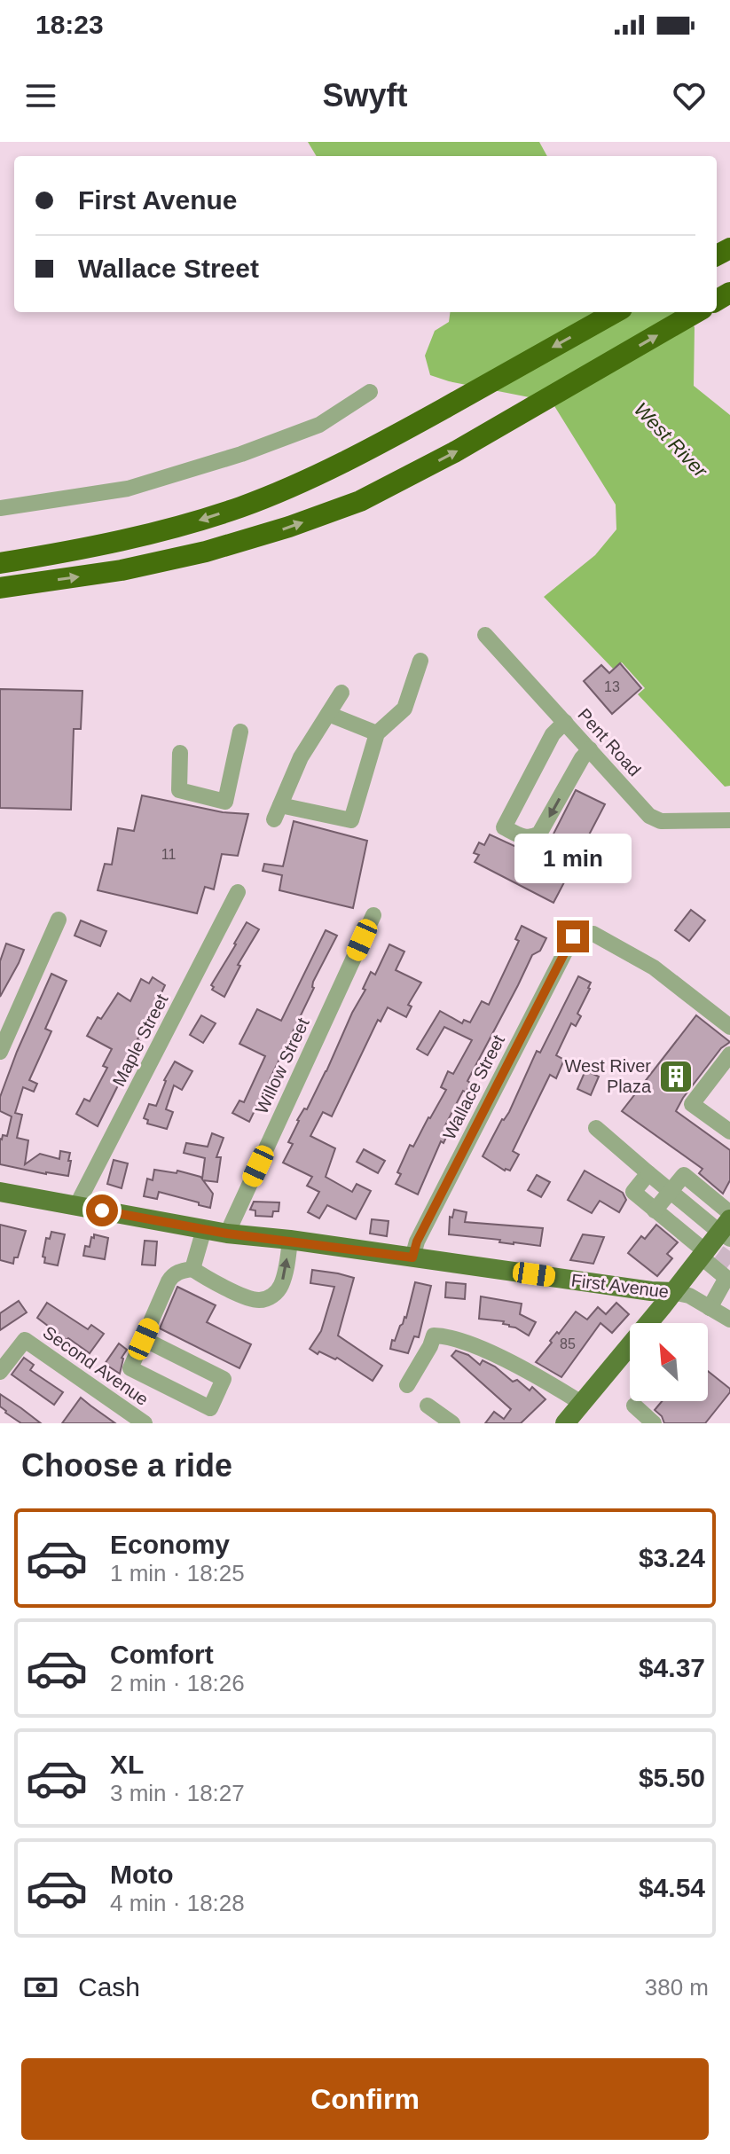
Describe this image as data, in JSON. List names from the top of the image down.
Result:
{
  "streets": {
    "main road": ["First Avenue"],
    "street": [
      "Pent Road",
      "Maple Street",
      "Willow Street",
      "Wallace Street",
      "Second Avenue"
    ]
  },
  "crossings": [
    ["Maple Street", "First Avenue"],
    ["Willow Street", "First Avenue"],
    ["Wallace Street", "First Avenue"]
  ],
  "water": ["West River"],
  "places": {
    "building": ["West River Plaza"]
  },
  "house_numbers": ["13", "11", "85"],
  "north": "top left",
  "page": {
    "status": "18:23",
    "header": "Swyft",
    "banner": ["First Avenue", "Wallace Street"],
    "bubble": "1 min",
    "heading": "Choose a ride",
    "list": [
      {
        "name": "Economy",
        "note": "1 min · 18:25",
        "value": "$3.24"
      },
      {
        "name": "Comfort",
        "note": "2 min · 18:26",
        "value": "$4.37"
      },
      {
        "name": "XL",
        "note": "3 min · 18:27",
        "value": "$5.50"
      },
      {
        "name": "Moto",
        "note": "4 min · 18:28",
        "value": "$4.54"
      }
    ],
    "pay": ["Cash", "380 m"],
    "buttons": "Confirm"
  }
}
